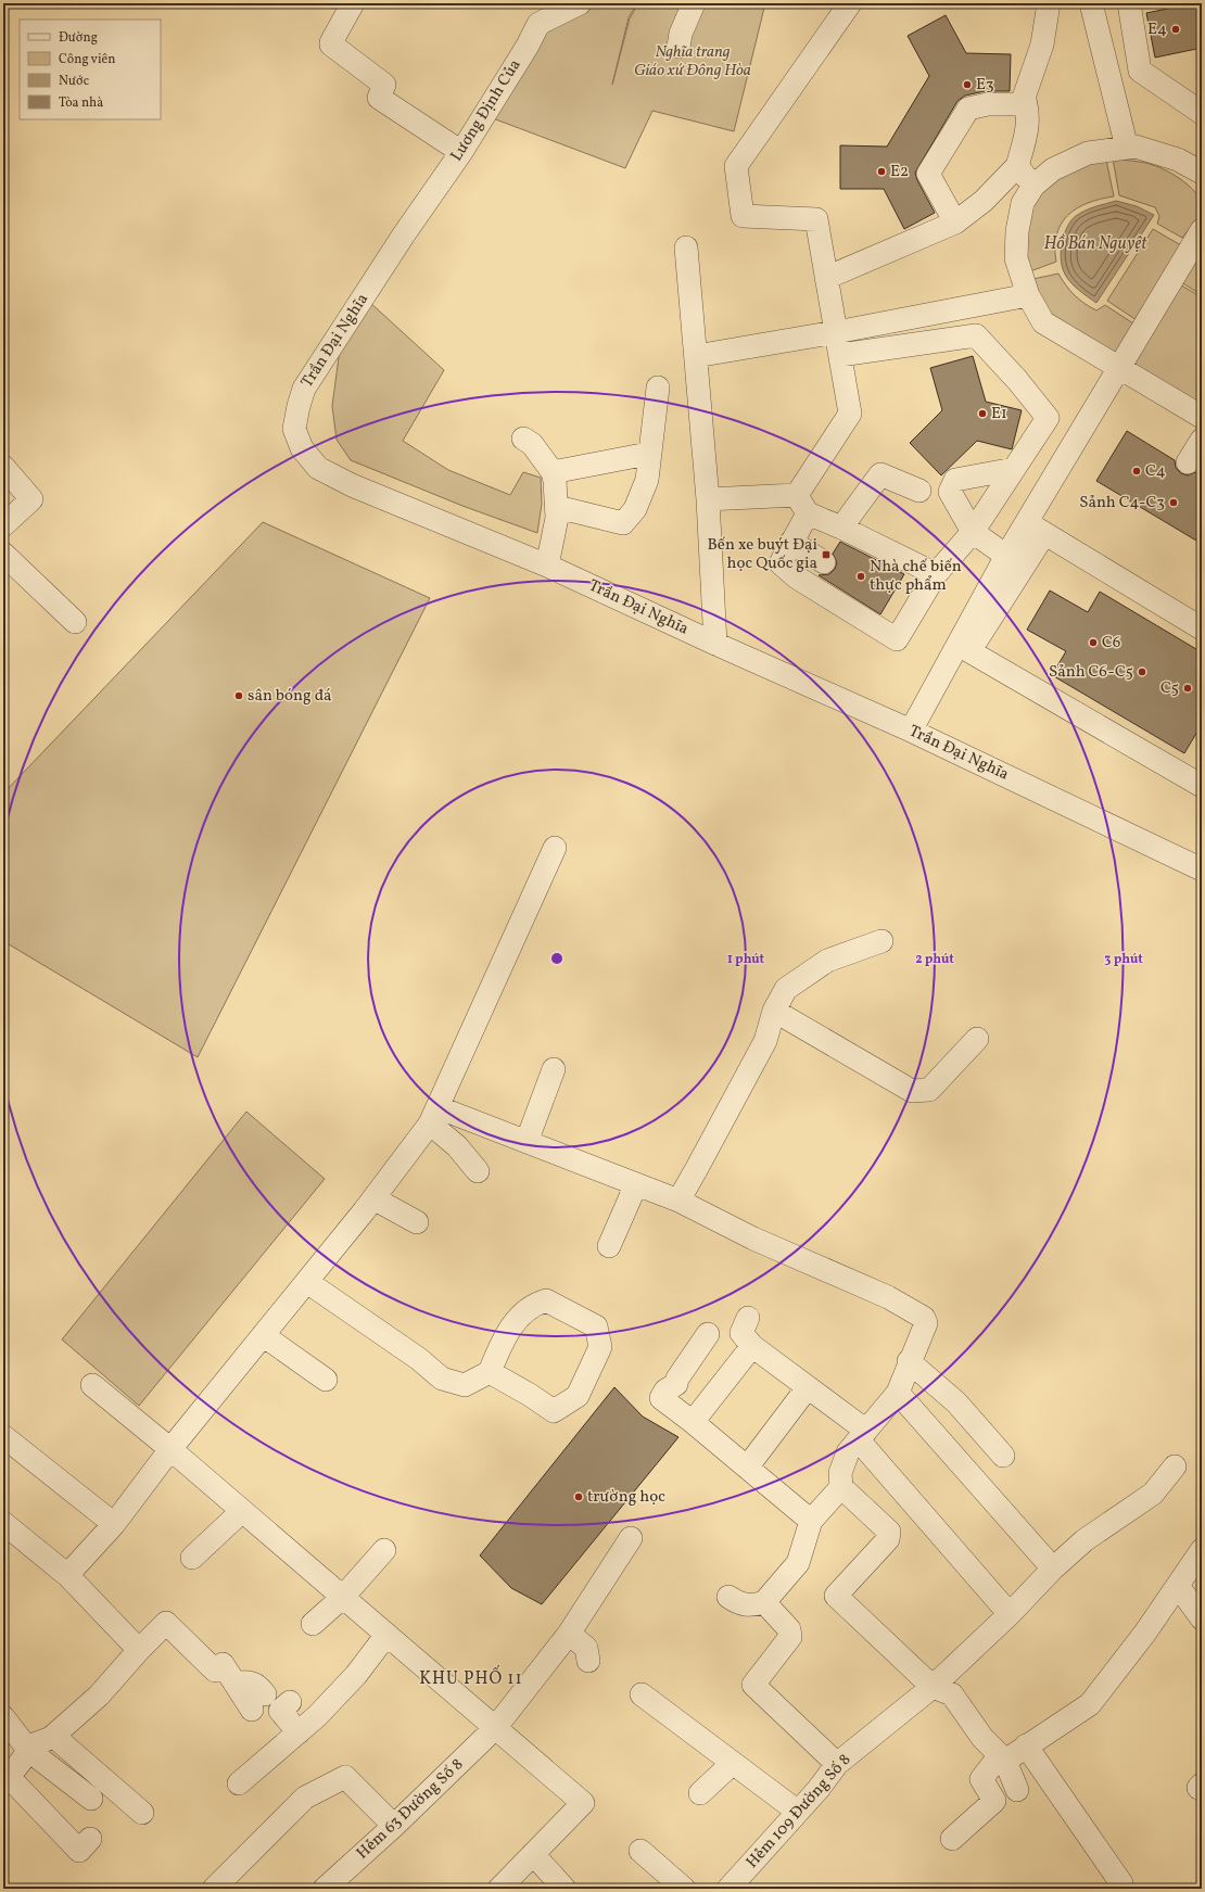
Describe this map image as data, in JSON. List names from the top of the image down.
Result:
{
  "streets": {
    "street": [
      "Lương Định Của",
      "Trần Đại Nghĩa",
      "Hẻm 63 Đường Số 8",
      "Hẻm 109 Đường Số 8"
    ]
  },
  "crossings": [
    ["Lương Định Của", "Trần Đại Nghĩa"]
  ],
  "districts": ["KHU PHỐ 11"],
  "water": ["Hồ Bán Nguyệt"],
  "parks": ["Nghĩa trang Giáo xứ Đông Hòa"],
  "places": {
    "other": [
      "E4",
      "E3",
      "E2",
      "E1",
      "C4",
      "Sảnh C4-C3",
      "Nhà chế biến thực phẩm",
      "C6",
      "Sảnh C6-C5",
      "C5",
      "sân bóng đá",
      "trường học"
    ],
    "transit": ["Bến xe buýt Đại học Quốc gia"]
  },
  "legend": [
    "Đường",
    "Công viên",
    "Nước",
    "Tòa nhà"
  ],
  "rings": ["1 phút", "2 phút", "3 phút"]
}
